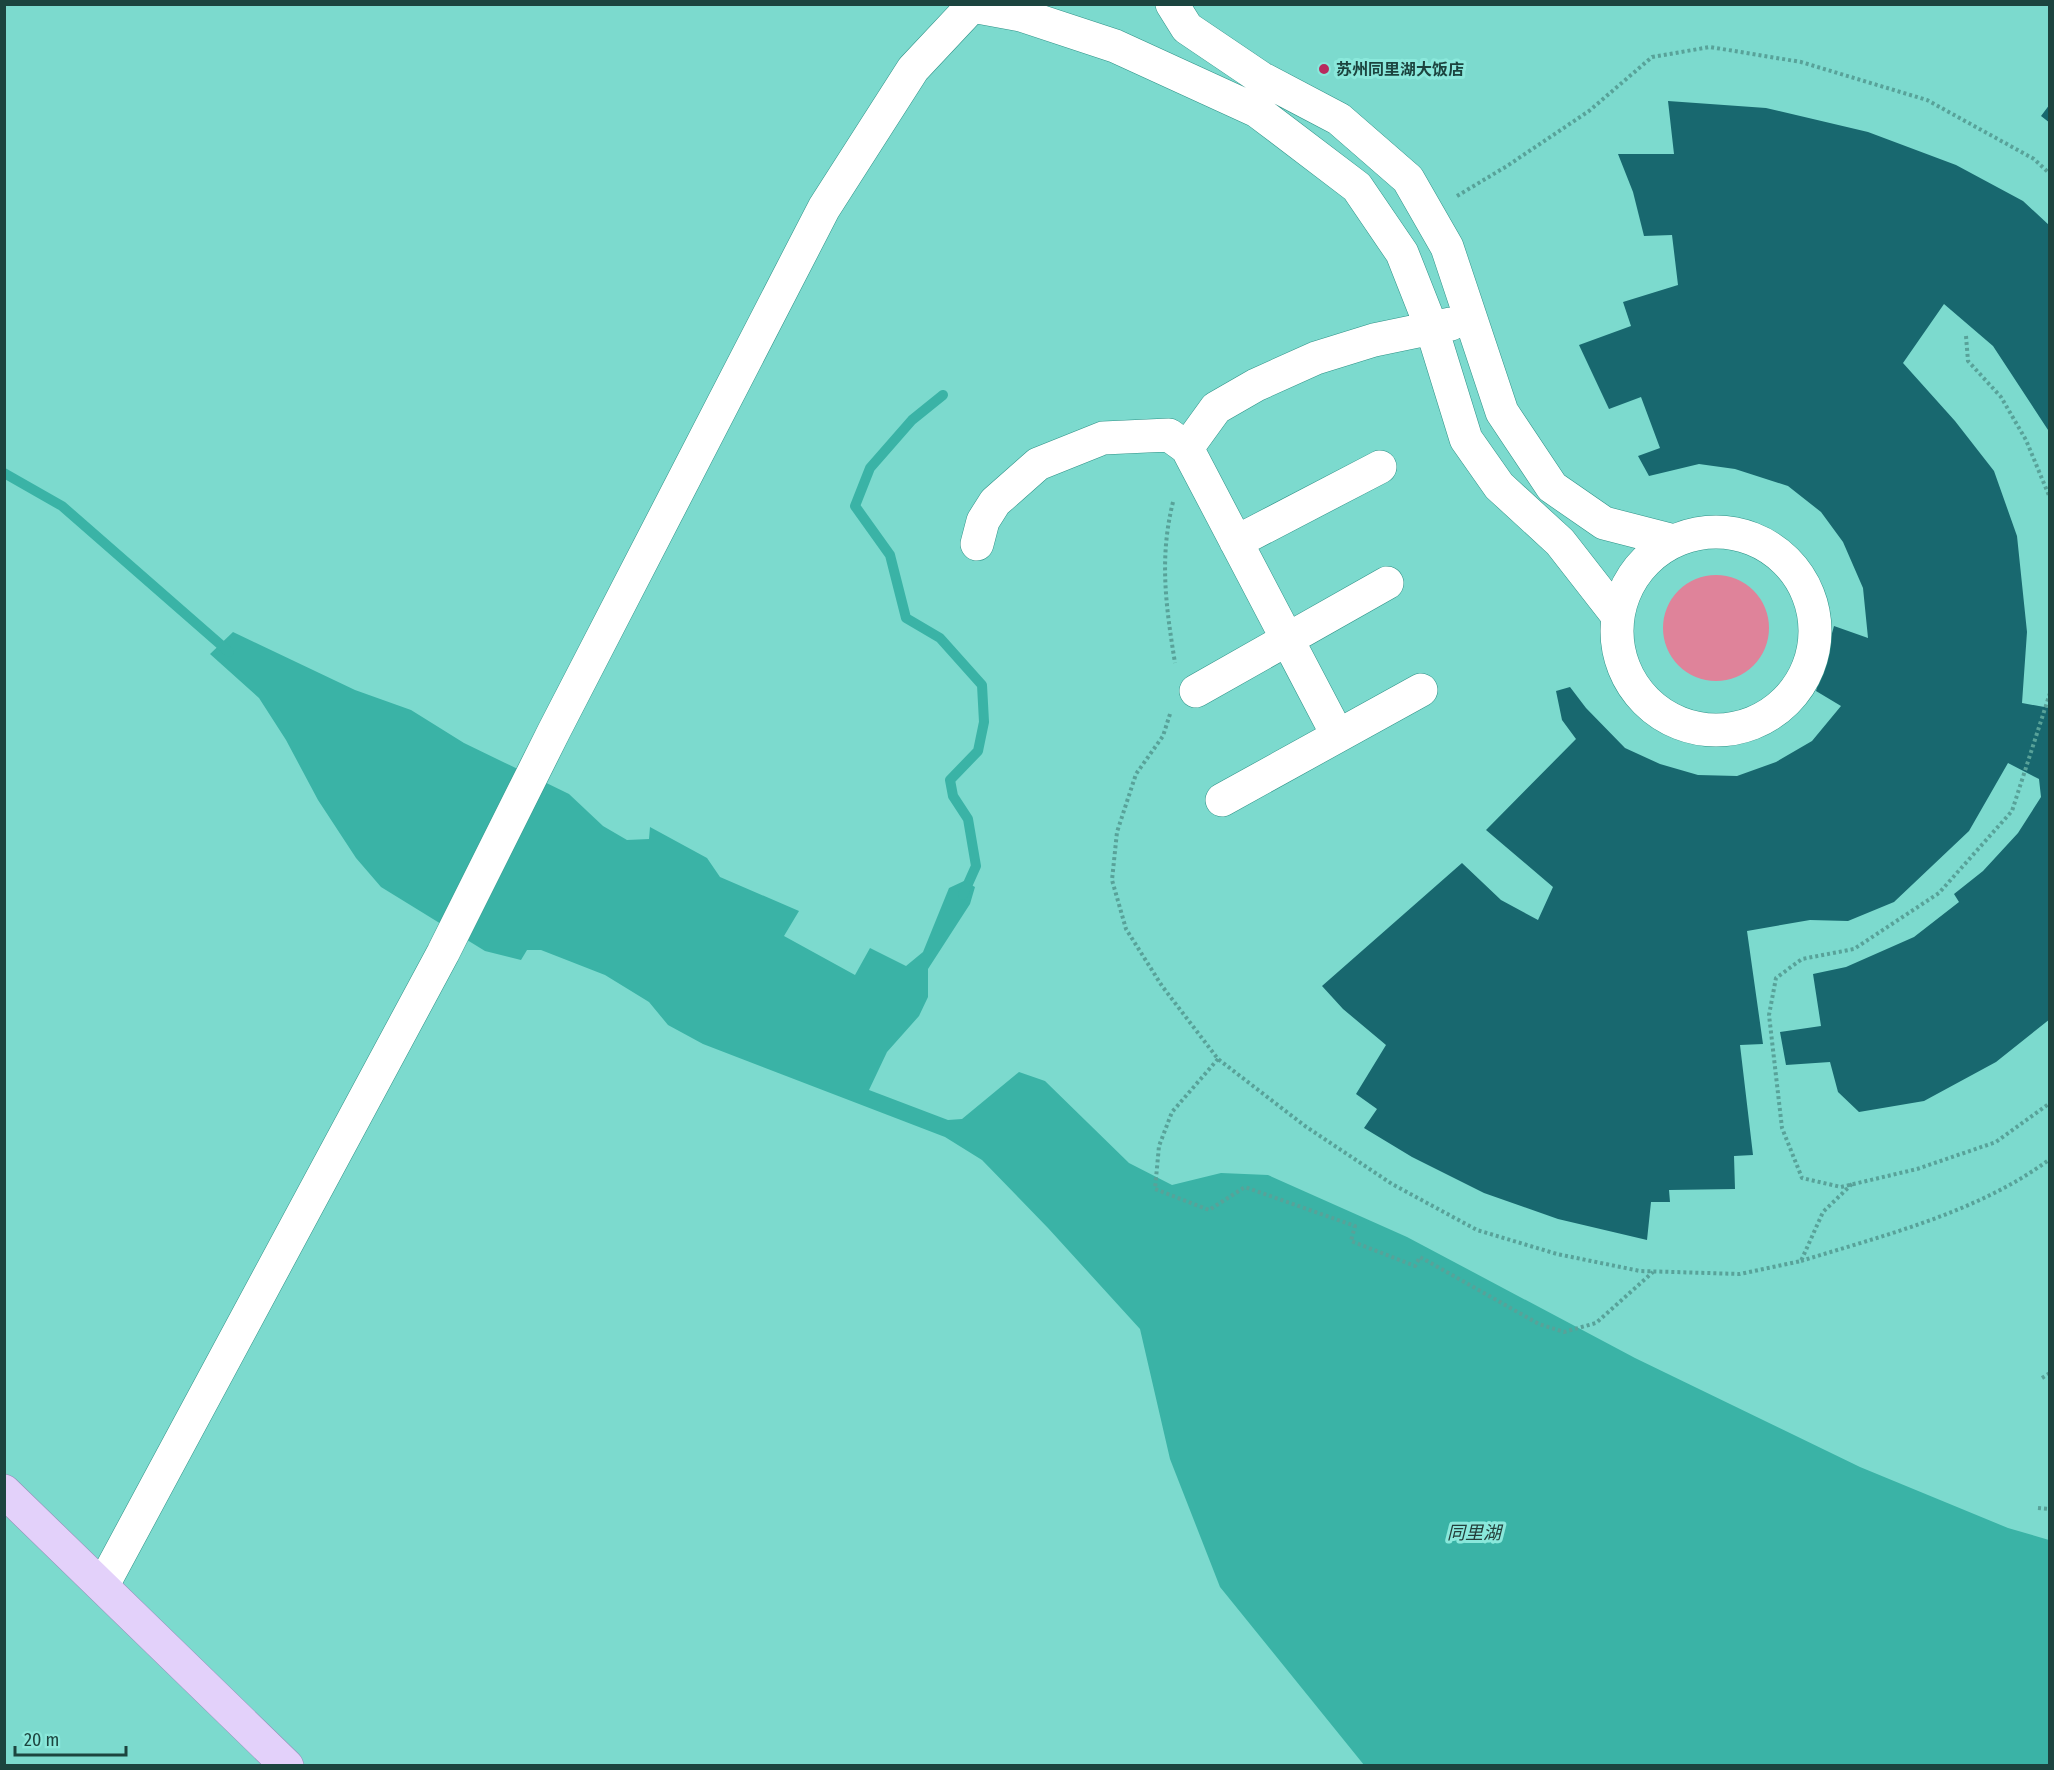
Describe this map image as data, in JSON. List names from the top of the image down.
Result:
{
  "water": ["同里湖"],
  "places": ["苏州同里湖大饭店"],
  "scale_bar": "20 m"
}
